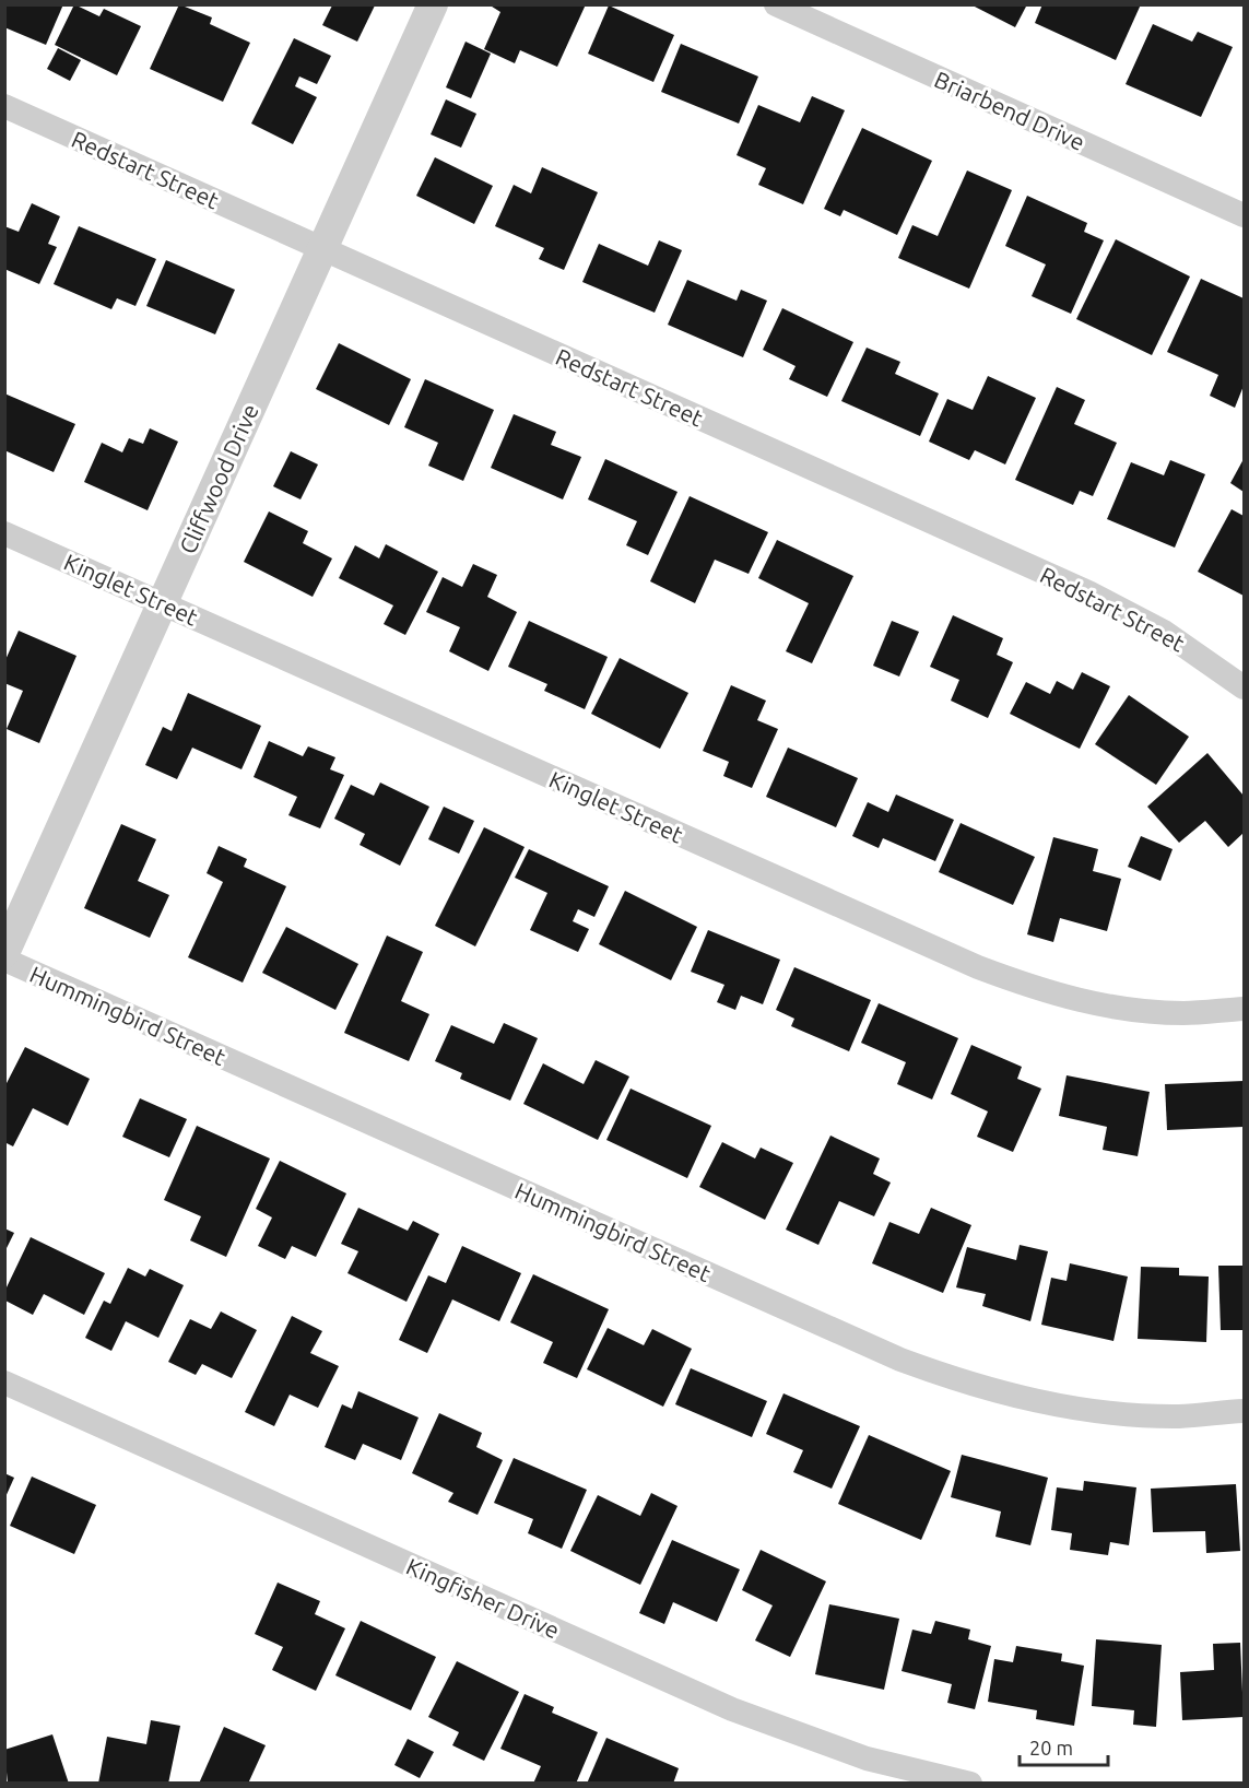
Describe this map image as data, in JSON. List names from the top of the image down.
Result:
{
  "streets": {
    "street": [
      "Briarbend Drive",
      "Redstart Street",
      "Cliffwood Drive",
      "Kinglet Street",
      "Hummingbird Street",
      "Kingfisher Drive"
    ]
  },
  "crossings": [
    ["Redstart Street", "Cliffwood Drive"],
    ["Cliffwood Drive", "Kinglet Street"]
  ],
  "scale_bar": "20 m"
}
